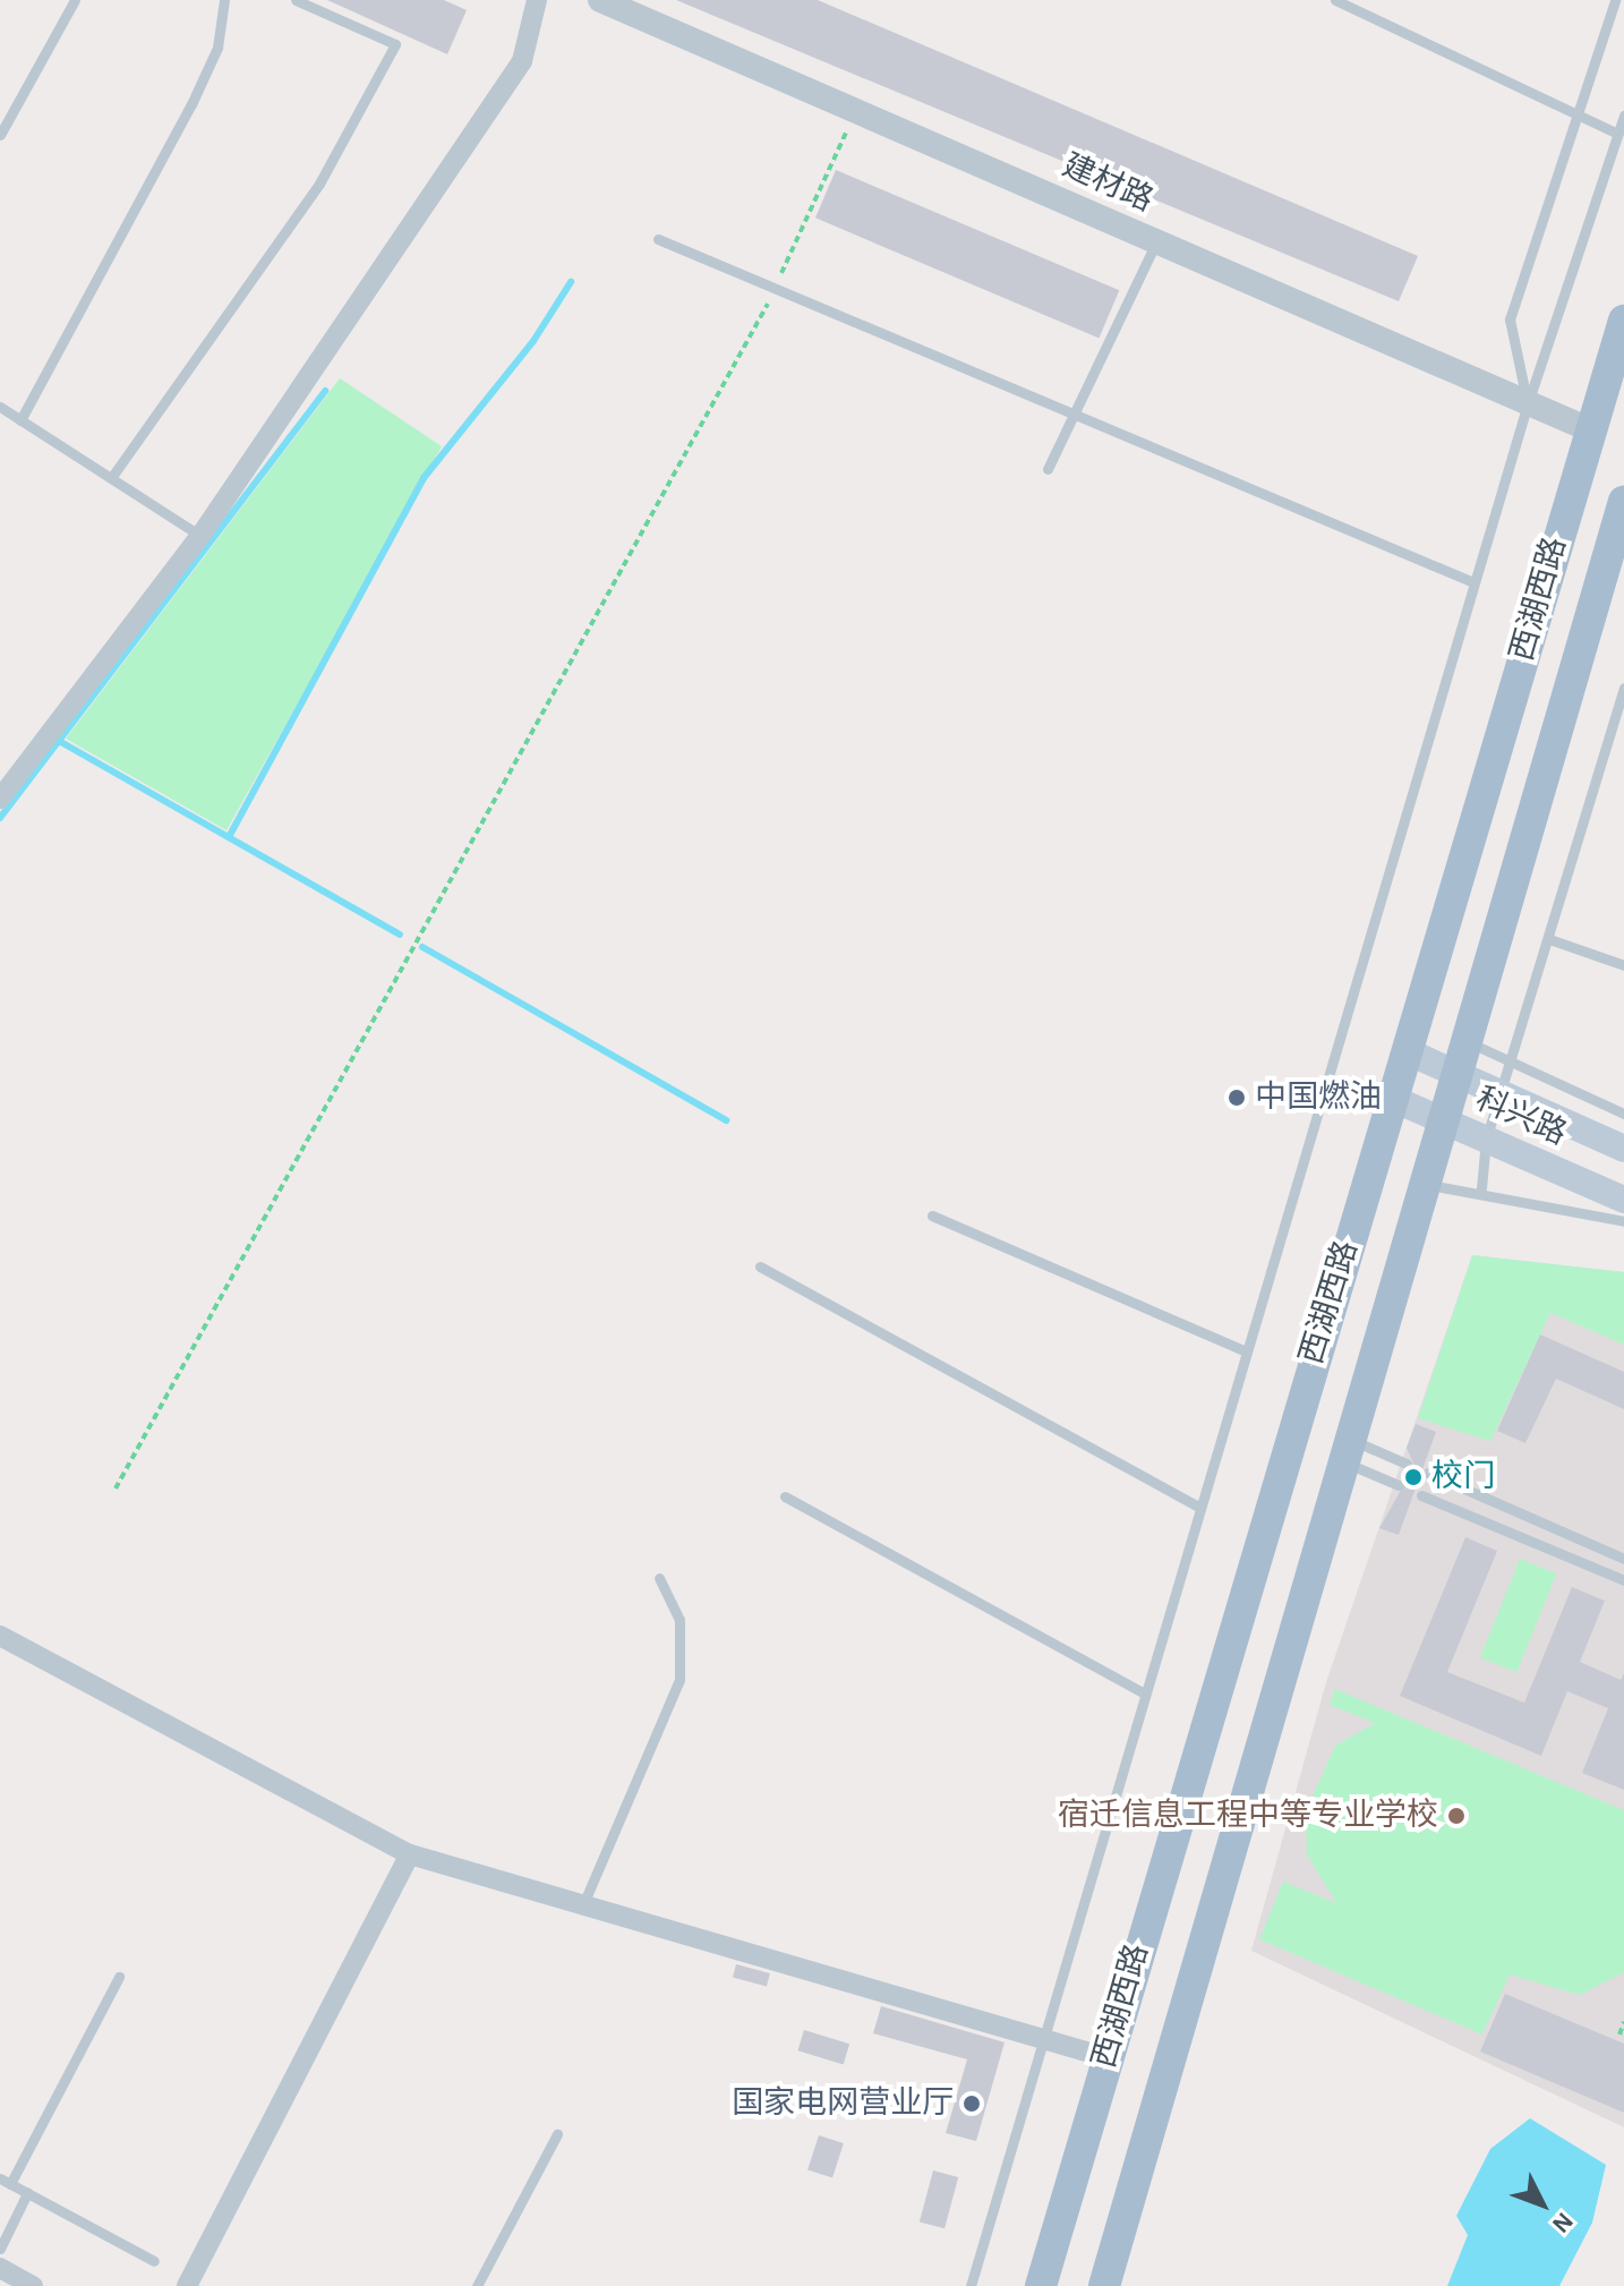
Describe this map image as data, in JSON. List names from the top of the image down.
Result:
{
  "streets": {
    "main road": ["西湖西路", "科兴路"],
    "street": ["建材路"]
  },
  "crossings": [
    ["建材路", "西湖西路"],
    ["西湖西路", "科兴路"]
  ],
  "places": [
    "中国燃油",
    "校门",
    "宿迁信息工程中等专业学校",
    "国家电网营业厅"
  ],
  "north": "bottom right"
}
